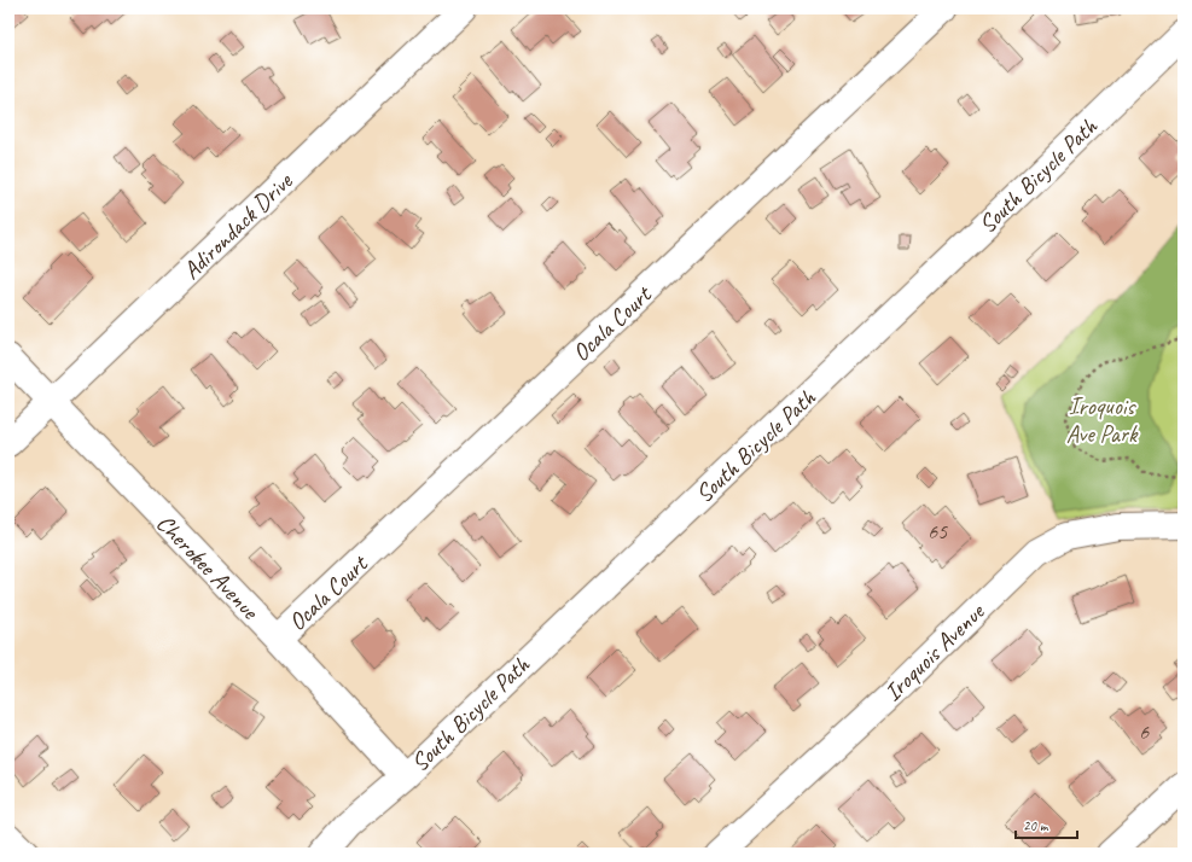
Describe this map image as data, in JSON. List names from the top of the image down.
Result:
{
  "streets": {
    "street": [
      "South Bicycle Path",
      "Adirondack Drive",
      "Ocala Court",
      "Cherokee Avenue",
      "Iroquois Avenue"
    ]
  },
  "crossings": [
    ["South Bicycle Path", "Cherokee Avenue"],
    ["Adirondack Drive", "Cherokee Avenue"],
    ["Ocala Court", "Cherokee Avenue"]
  ],
  "parks": ["Iroquois Ave Park"],
  "house_numbers": ["65", "6"],
  "scale_bar": "20 m"
}
